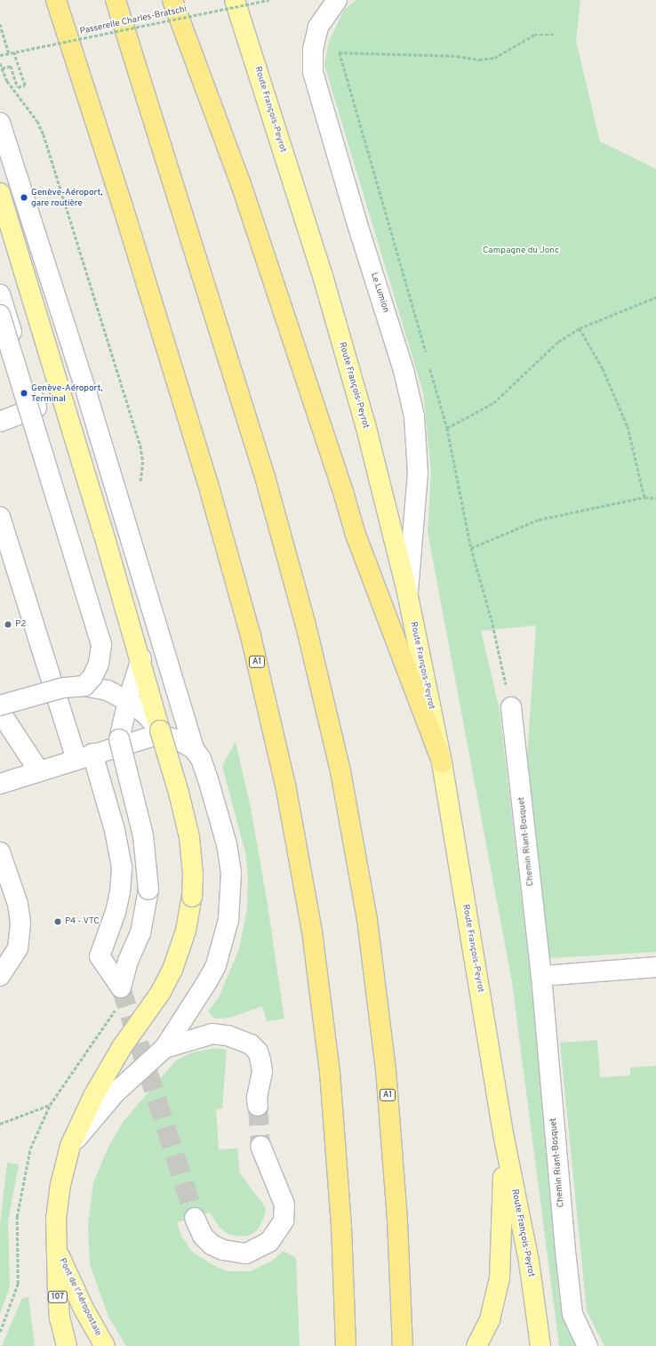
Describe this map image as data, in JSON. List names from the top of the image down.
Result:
{
  "streets": {
    "highway": ["A1"],
    "main road": ["Route François-Peyrot", "107", "Pont de l'Aéropostale"],
    "street": ["Le Lumion", "Chemin Riant-Bosquet"],
    "path": ["Passerelle Charles-Bratschi"]
  },
  "crossings": [
    ["Route François-Peyrot", "Le Lumion"],
    ["107", "Pont de l'Aéropostale"]
  ],
  "parks": ["Campagne du Jonc"],
  "places": [
    "Genève-Aéroport, gare routière",
    "Genève-Aéroport, Terminal",
    "P2",
    "P4 - VTC"
  ]
}
